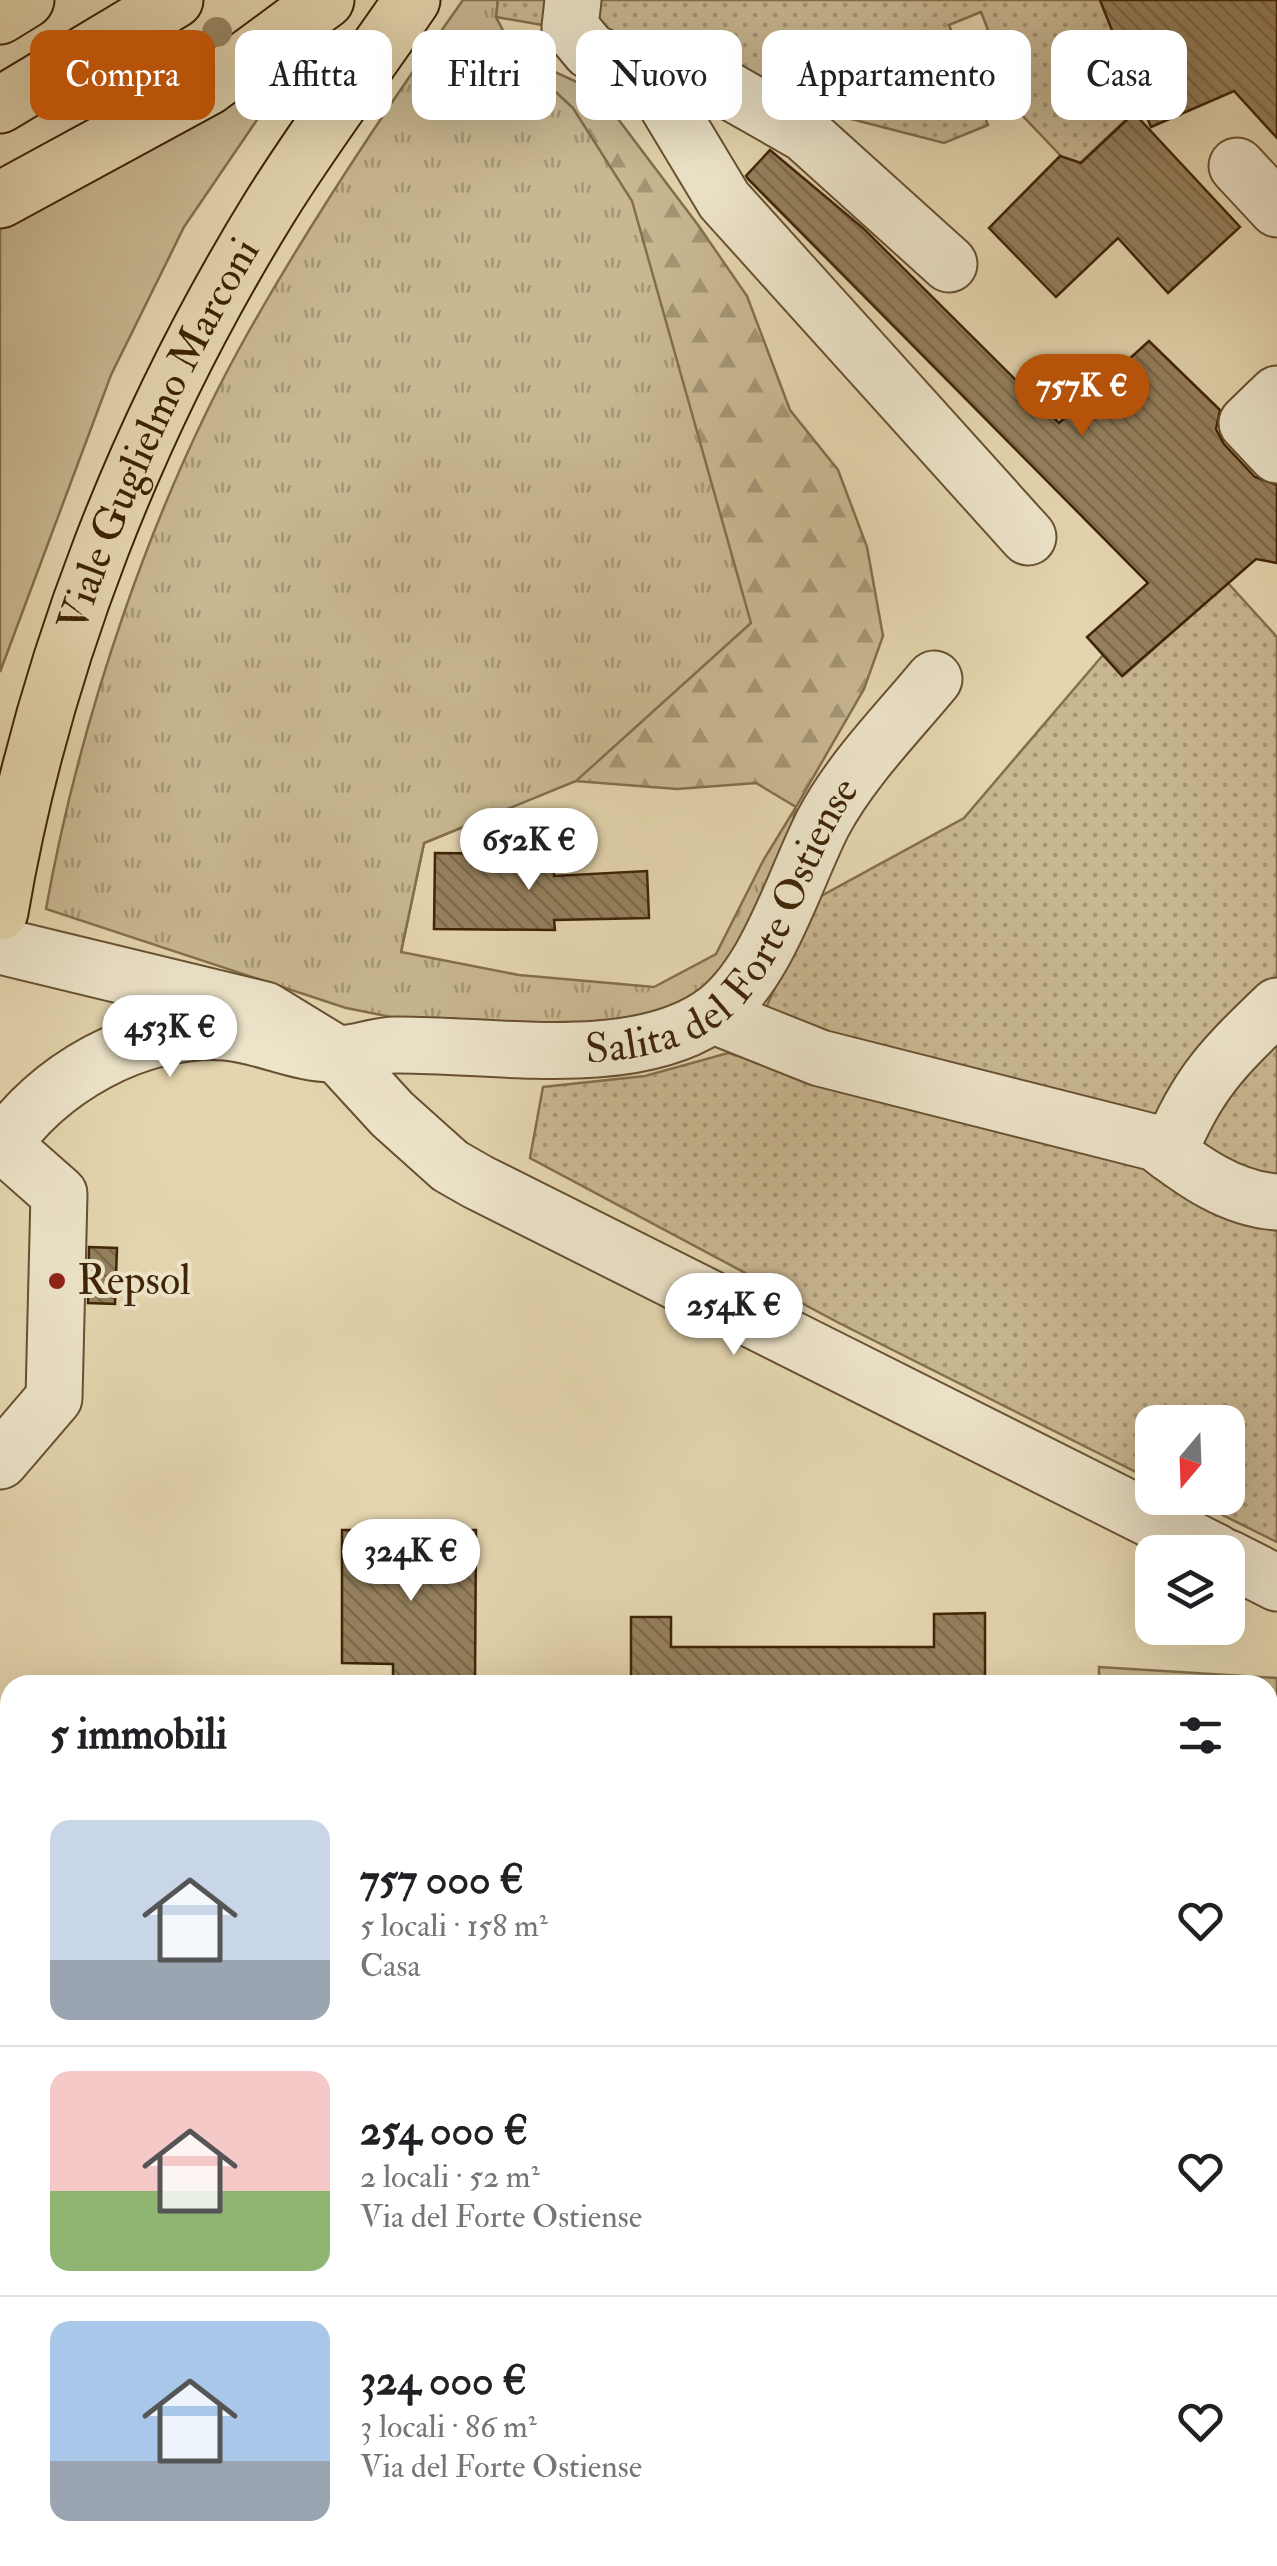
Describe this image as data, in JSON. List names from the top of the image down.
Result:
{
  "streets": {
    "main road": ["Viale Guglielmo Marconi"],
    "street": ["Salita del Forte Ostiense"]
  },
  "places": ["Repsol"],
  "north": "bottom",
  "page": {
    "chip": [
      "Compra",
      "Affitta",
      "Filtri",
      "Nuovo",
      "Appartamento",
      "Casa"
    ],
    "price": [
      "757K €",
      "652K €",
      "453K €",
      "254K €",
      "324K €"
    ],
    "heading": "5 immobili",
    "list": [
      {
        "name": "757 000 €",
        "note": "5 locali · 158 m² · Casa"
      },
      {
        "name": "254 000 €",
        "note": "2 locali · 52 m² · Via del Forte Ostiense"
      },
      {
        "name": "324 000 €",
        "note": "3 locali · 86 m² · Via del Forte Ostiense"
      }
    ]
  }
}
